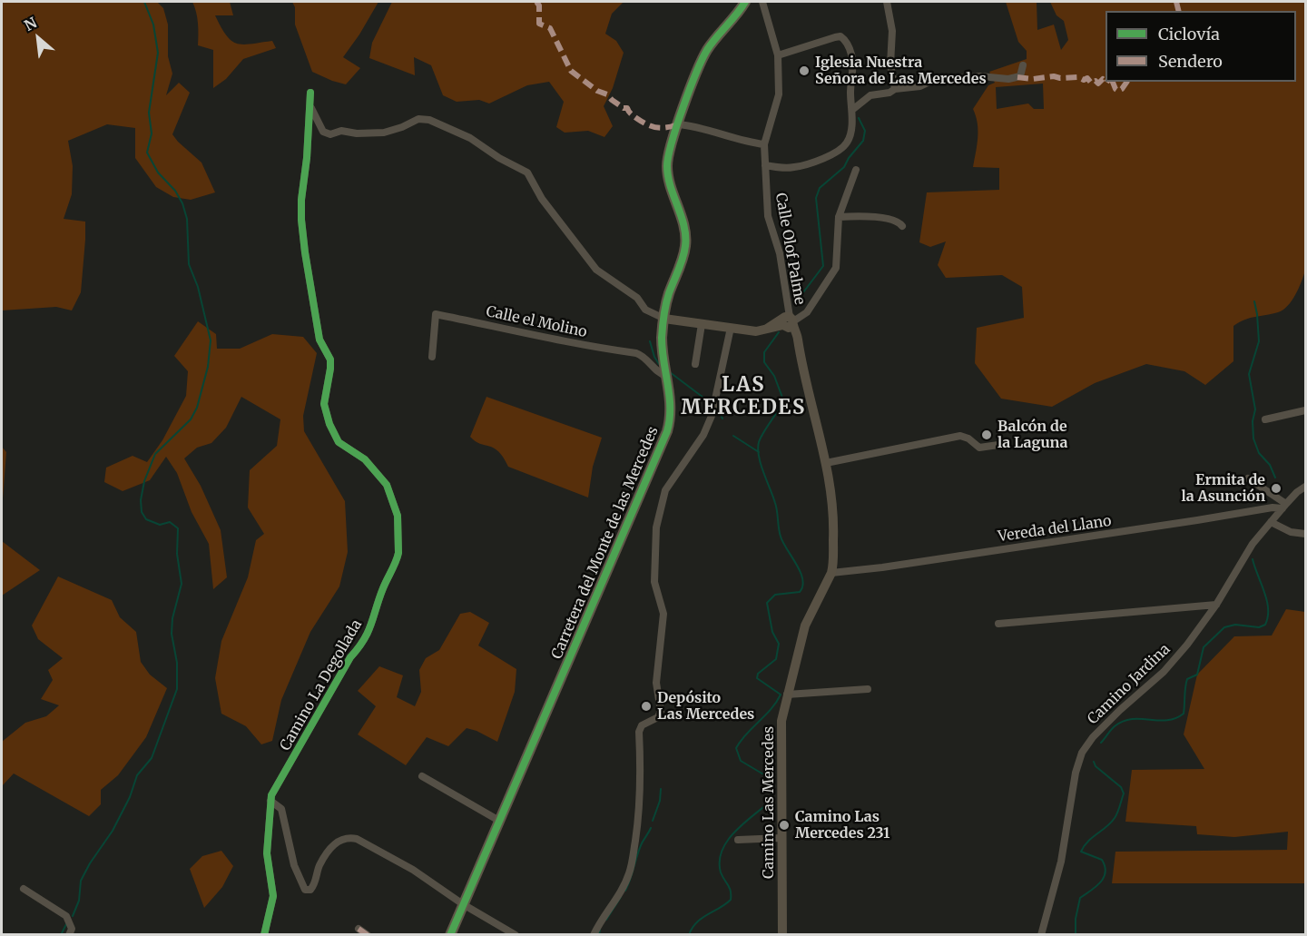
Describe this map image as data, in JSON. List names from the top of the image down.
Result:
{
  "streets": {
    "main road": ["Carretera del Monte de las Mercedes", "Camino Las Mercedes"],
    "street": [
      "Calle Olof Palme",
      "Calle el Molino",
      "Vereda del Llano",
      "Camino Jardina",
      "Camino La Degollada"
    ]
  },
  "crossings": [
    ["Calle Olof Palme", "Camino Las Mercedes"],
    ["Calle el Molino", "Carretera del Monte de las Mercedes"],
    ["Vereda del Llano", "Camino Jardina"],
    ["Vereda del Llano", "Camino Las Mercedes"]
  ],
  "districts": ["LAS MERCEDES"],
  "places": [
    "Iglesia Nuestra Señora de Las Mercedes",
    "Balcón de la Laguna",
    "Ermita de la Asunción",
    "Depósito Las Mercedes",
    "Camino Las Mercedes 231"
  ],
  "legend": ["Ciclovía", "Sendero"],
  "north": "top left"
}
